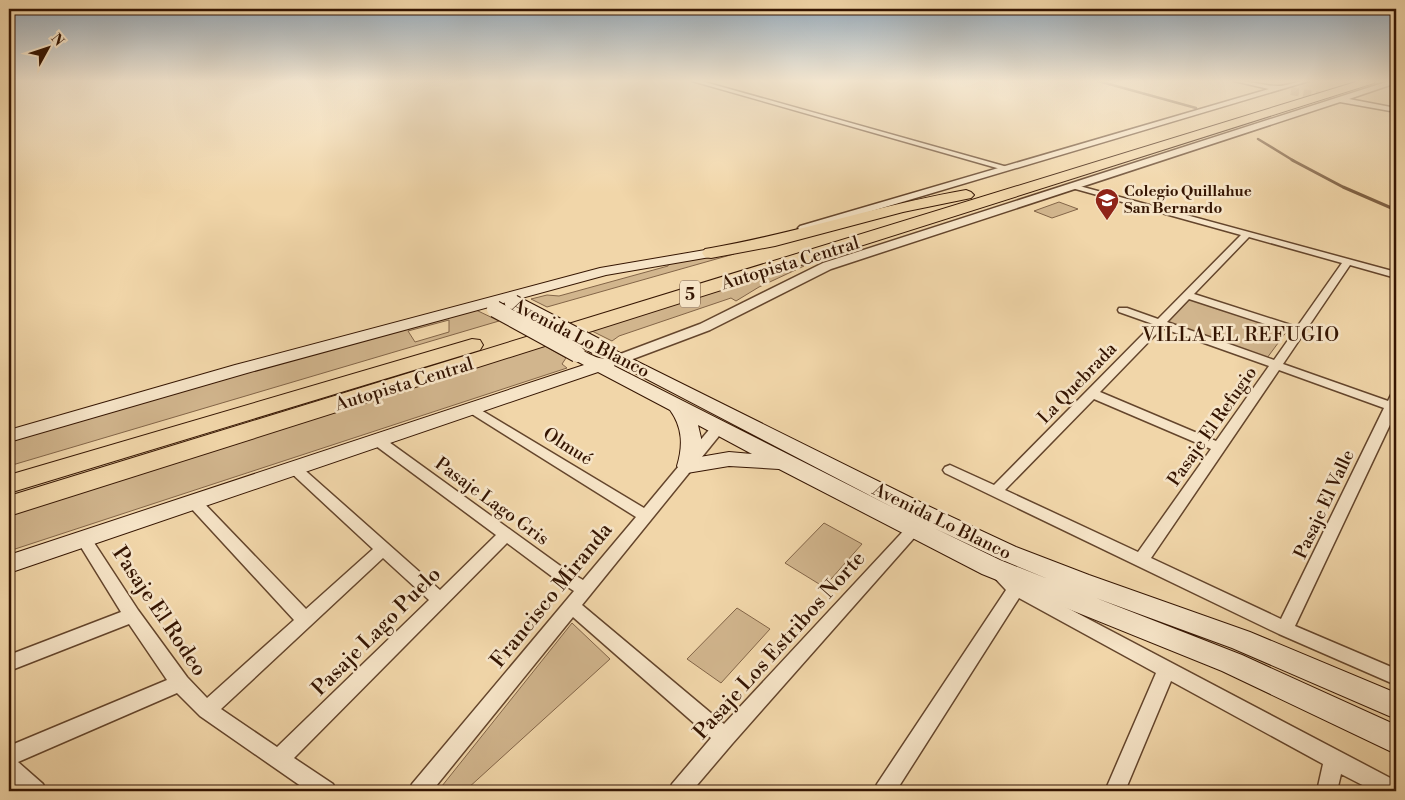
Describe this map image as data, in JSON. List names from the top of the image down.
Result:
{
  "streets": {
    "highway": ["Autopista Central", "5"],
    "main road": ["Avenida Lo Blanco"],
    "street": [
      "La Quebrada",
      "Pasaje El Refugio",
      "Olmué",
      "Pasaje Lago Gris",
      "Pasaje El Valle",
      "Francisco Miranda",
      "Pasaje El Rodeo",
      "Pasaje Lago Puelo",
      "Pasaje Los Estribos Norte"
    ]
  },
  "crossings": [
    ["Avenida Lo Blanco", "Francisco Miranda"],
    ["Avenida Lo Blanco", "Pasaje Los Estribos Norte"],
    ["Olmué", "Francisco Miranda"],
    ["Pasaje Lago Gris", "Francisco Miranda"],
    ["Pasaje Lago Gris", "Pasaje Lago Puelo"],
    ["Pasaje El Rodeo", "Pasaje Lago Puelo"]
  ],
  "districts": ["VILLA EL REFUGIO"],
  "places": {
    "school or university": ["Colegio Quillahue San Bernardo"]
  },
  "north": "top right"
}
